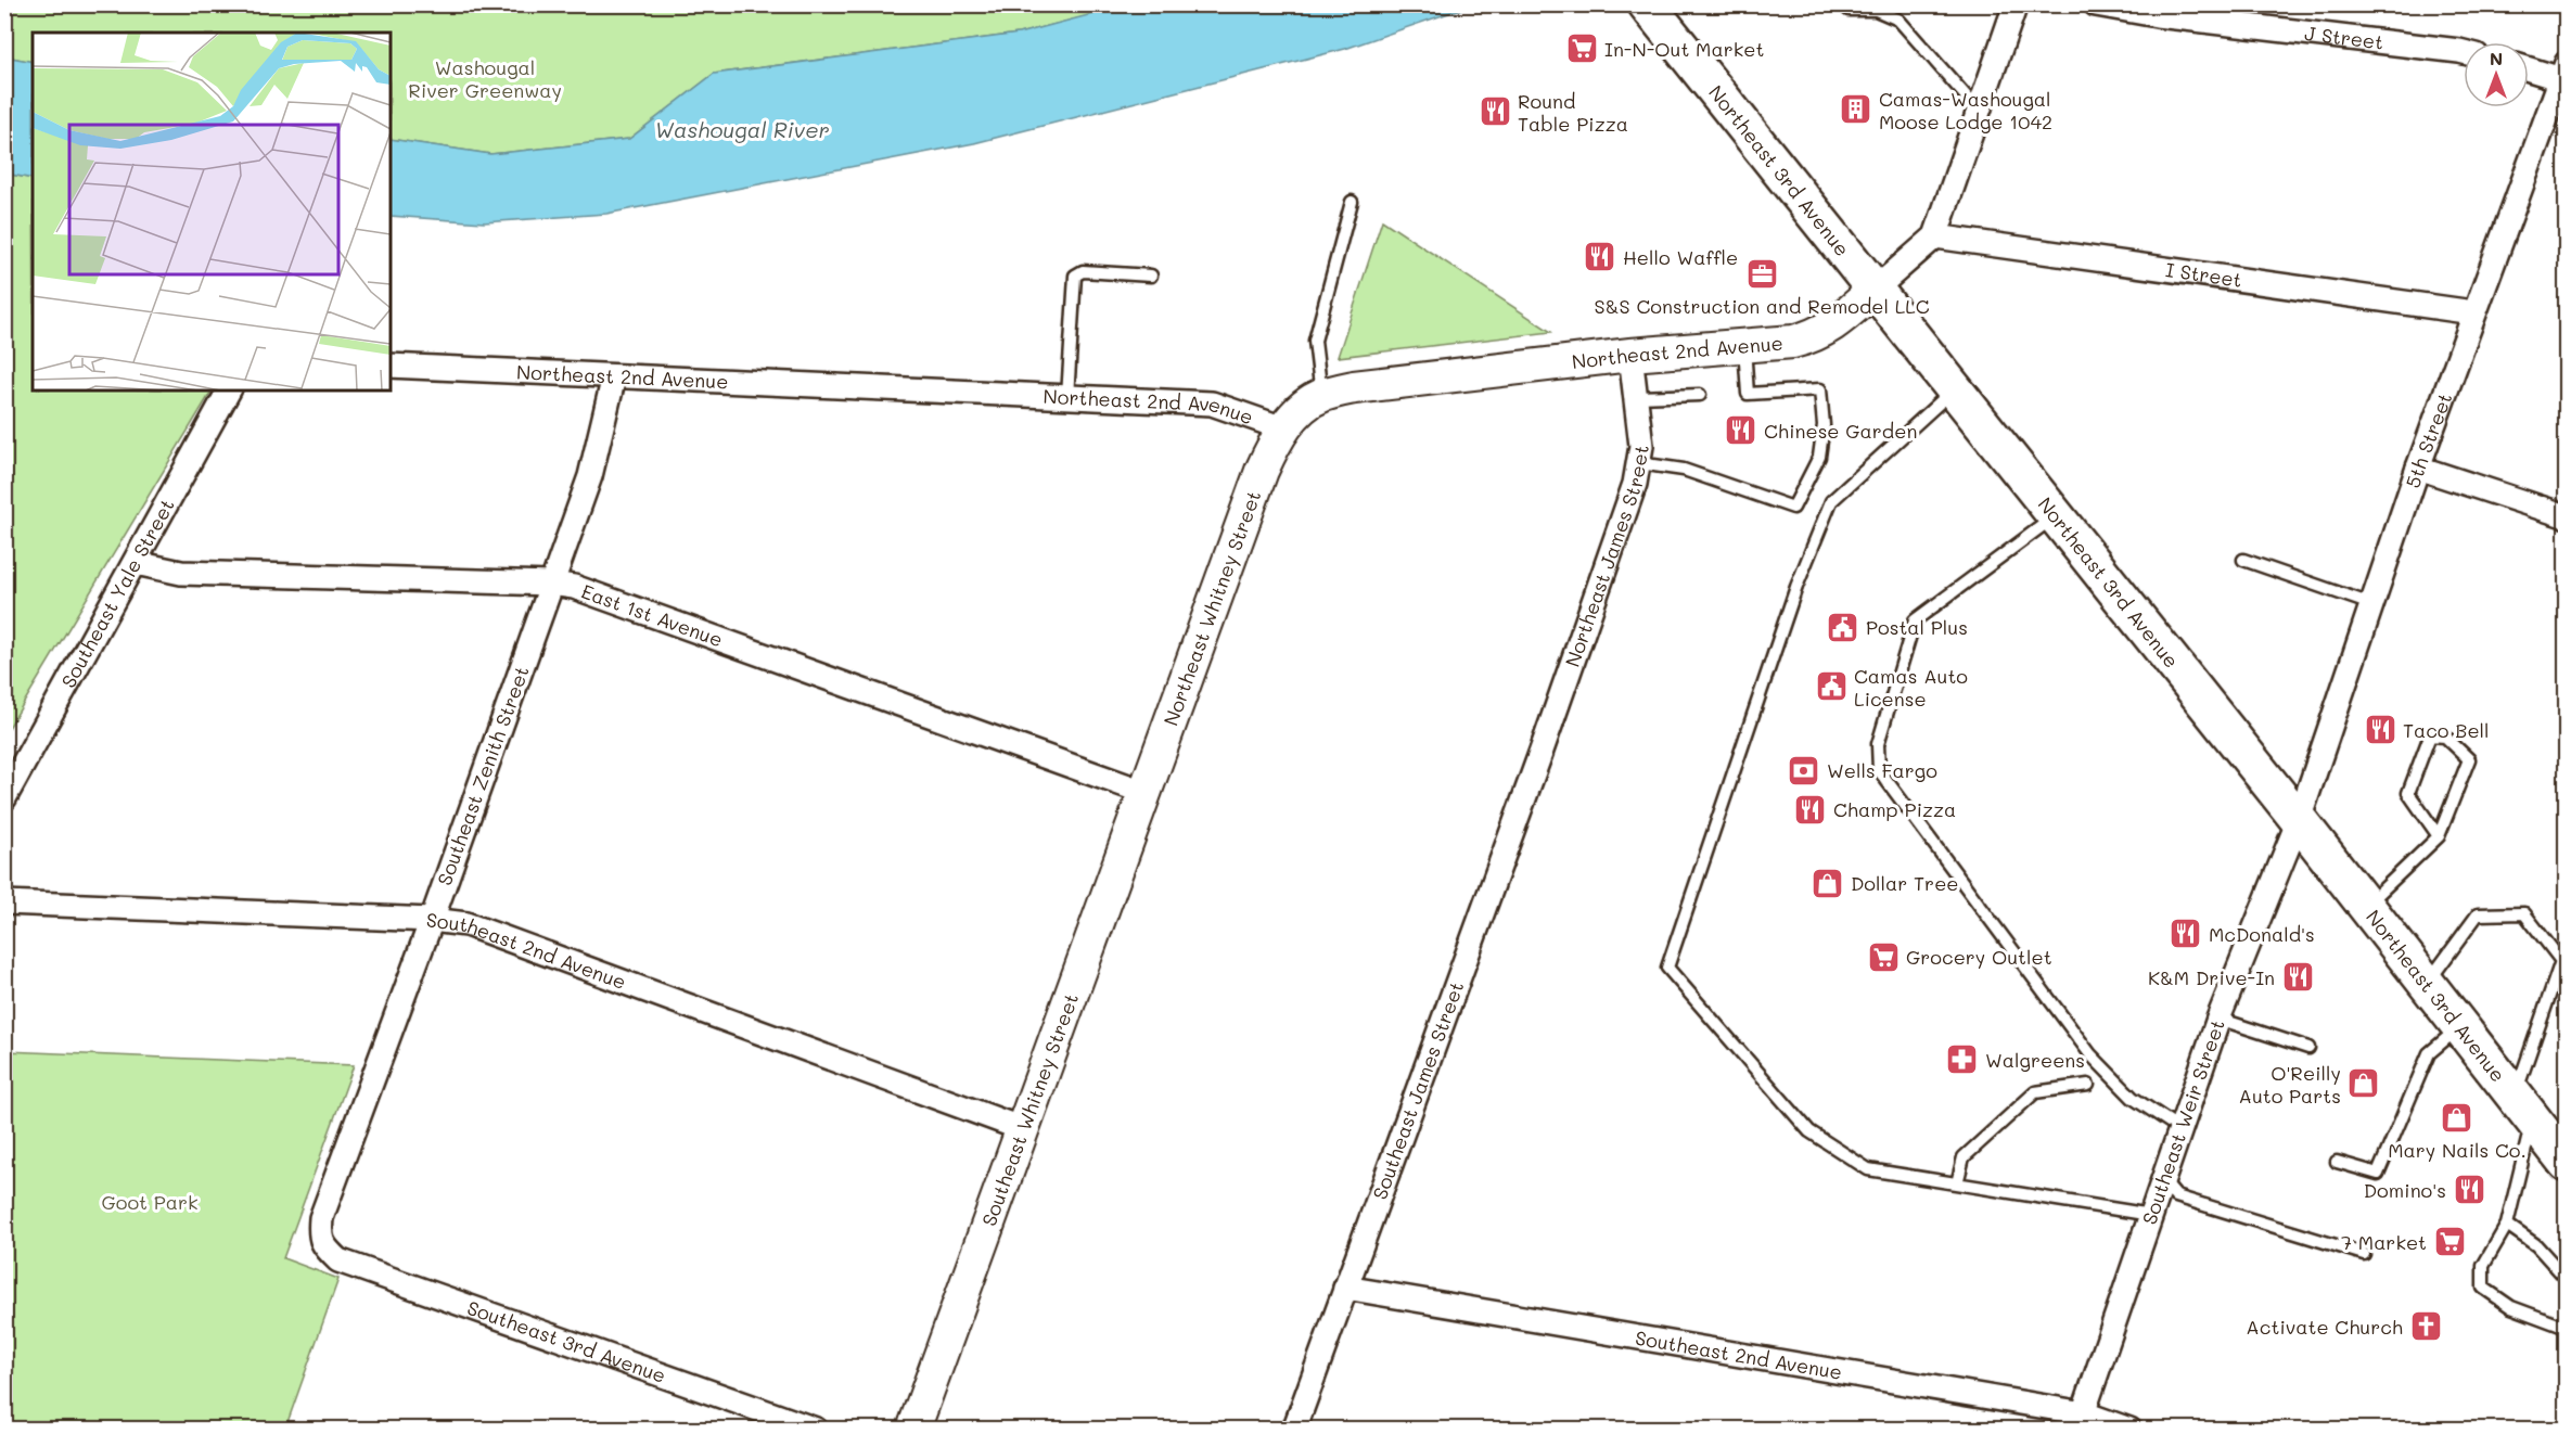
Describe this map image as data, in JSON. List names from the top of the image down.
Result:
{
  "streets": {
    "main road": ["Northeast 3rd Avenue"],
    "street": [
      "J Street",
      "I Street",
      "Northeast 2nd Avenue",
      "5th Street",
      "Northeast James Street",
      "Southeast Yale Street",
      "Northeast Whitney Street",
      "East 1st Avenue",
      "Southeast Zenith Street",
      "Southeast 2nd Avenue",
      "Southeast James Street",
      "Southeast Whitney Street",
      "Southeast Weir Street",
      "Southeast 3rd Avenue"
    ]
  },
  "crossings": [
    ["Northeast 3rd Avenue", "Northeast 2nd Avenue"],
    ["Northeast 3rd Avenue", "5th Street"],
    ["Northeast 3rd Avenue", "Southeast Weir Street"],
    ["I Street", "5th Street"],
    ["Northeast 2nd Avenue", "Northeast James Street"],
    ["Northeast 2nd Avenue", "Northeast Whitney Street"],
    ["Northeast 2nd Avenue", "Southeast Zenith Street"],
    ["5th Street", "Southeast Weir Street"],
    ["Northeast James Street", "Southeast James Street"],
    ["Southeast Yale Street", "East 1st Avenue"],
    ["Northeast Whitney Street", "East 1st Avenue"],
    ["Northeast Whitney Street", "Southeast Whitney Street"],
    ["East 1st Avenue", "Southeast Zenith Street"],
    ["East 1st Avenue", "Southeast Whitney Street"],
    ["Southeast Zenith Street", "Southeast 2nd Avenue"],
    ["Southeast Zenith Street", "Southeast 3rd Avenue"],
    ["Southeast 2nd Avenue", "Southeast James Street"],
    ["Southeast 2nd Avenue", "Southeast Whitney Street"],
    ["Southeast 2nd Avenue", "Southeast Weir Street"]
  ],
  "water": ["Washougal River"],
  "parks": ["Washougal River Greenway", "Goot Park"],
  "places": {
    "supermarket": ["In-N-Out Market", "Grocery Outlet", "7 Market"],
    "building": ["Camas-Washougal Moose Lodge 1042"],
    "restaurant": [
      "Round Table Pizza",
      "Hello Waffle",
      "Chinese Garden",
      "Taco Bell",
      "Champ Pizza",
      "McDonald's",
      "K&M Drive-In",
      "Domino's"
    ],
    "office": ["S&S Construction and Remodel LLC"],
    "public building": ["Postal Plus", "Camas Auto License"],
    "bank": ["Wells Fargo"],
    "shop": ["Dollar Tree", "O'Reilly Auto Parts", "Mary Nails Co."],
    "pharmacy": ["Walgreens"],
    "church": ["Activate Church"]
  },
  "north": "top"
}
